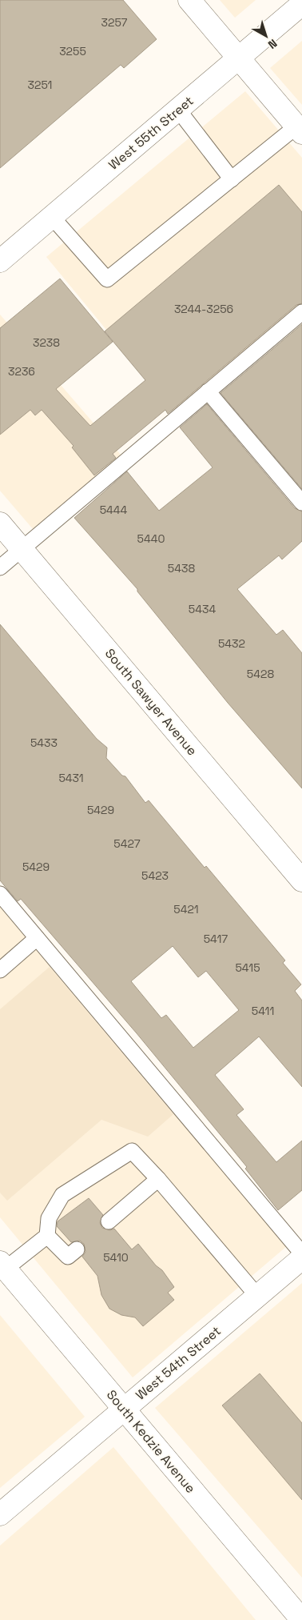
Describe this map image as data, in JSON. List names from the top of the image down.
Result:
{
  "streets": {
    "street": [
      "West 55th Street",
      "South Sawyer Avenue",
      "West 54th Street",
      "South Kedzie Avenue"
    ]
  },
  "crossings": [
    ["West 54th Street", "South Kedzie Avenue"]
  ],
  "house_numbers": [
    "3257",
    "3255",
    "3251",
    "3244-3256",
    "3238",
    "3236",
    "5444",
    "5440",
    "5438",
    "5434",
    "5432",
    "5428",
    "5433",
    "5431",
    "5429",
    "5427",
    "5429",
    "5423",
    "5421",
    "5417",
    "5415",
    "5411",
    "5410"
  ],
  "north": "bottom right"
}
